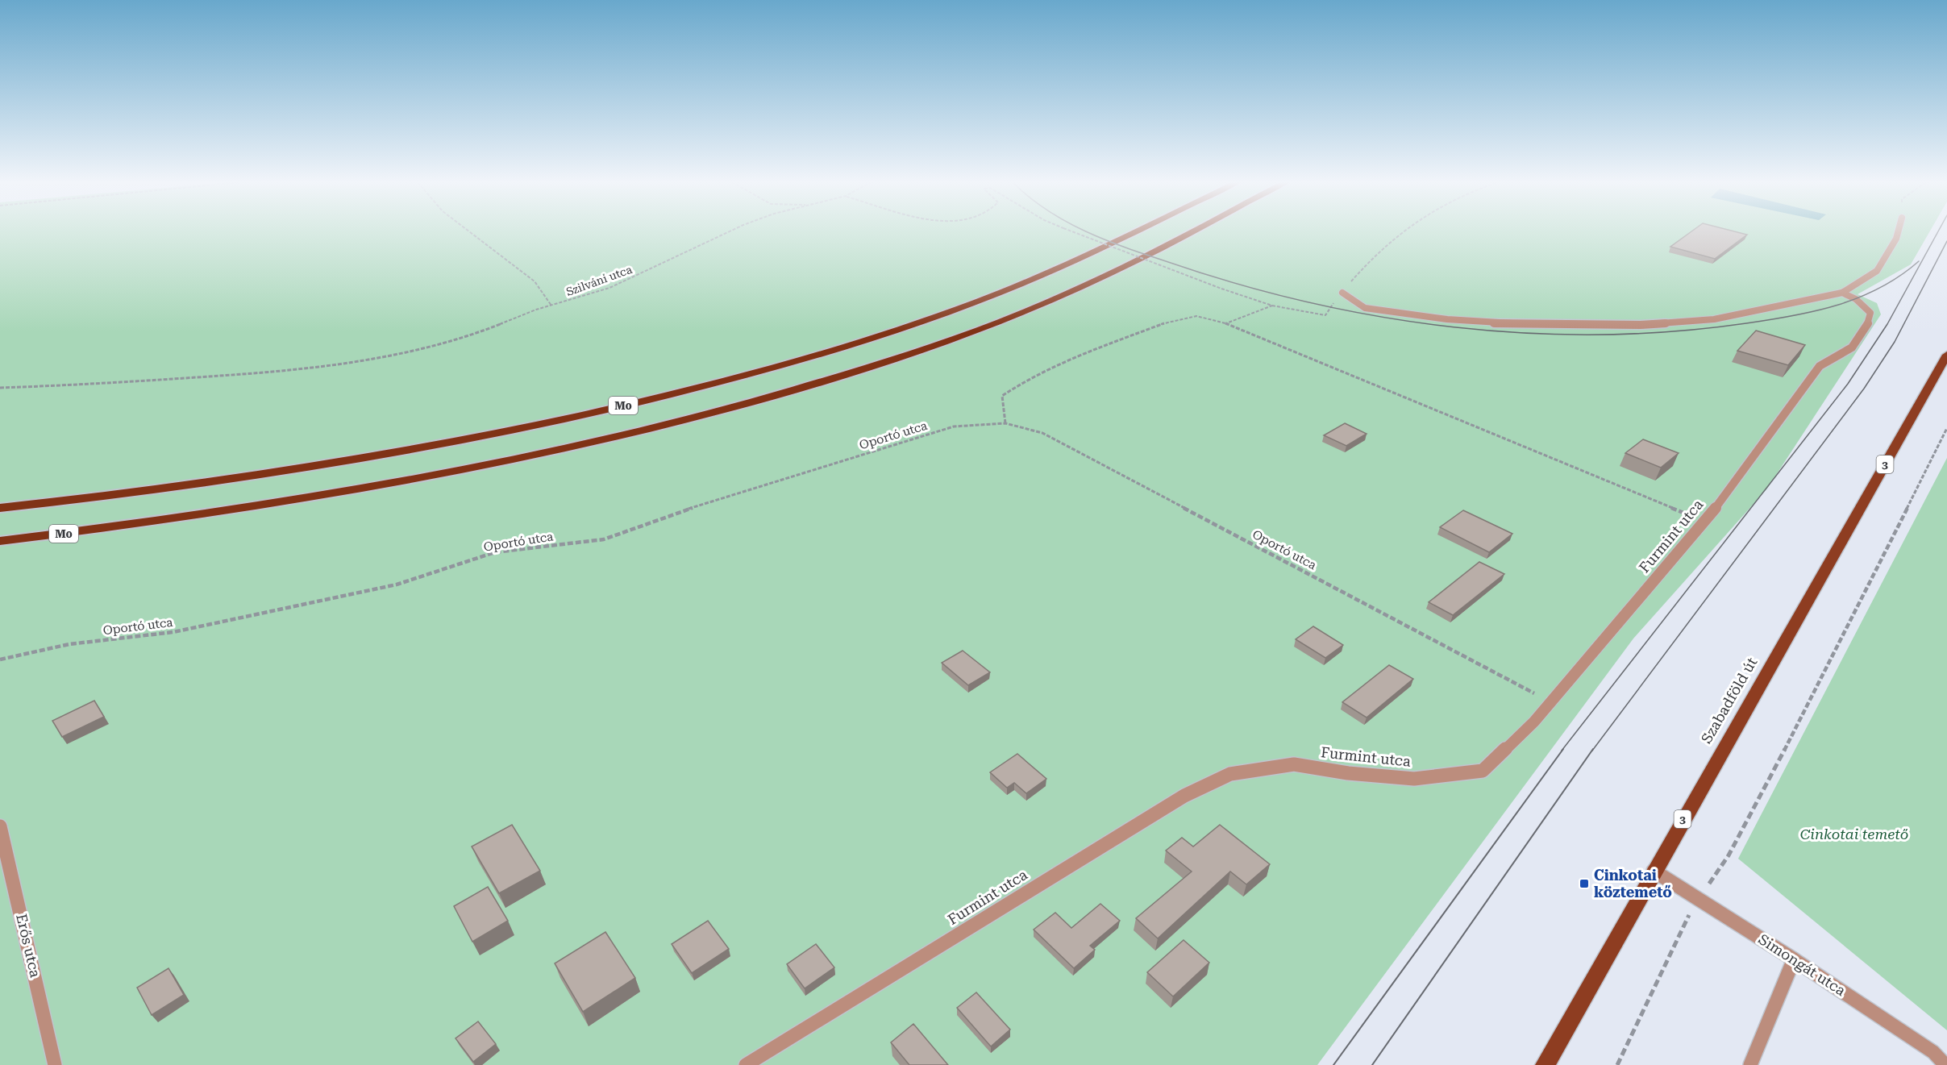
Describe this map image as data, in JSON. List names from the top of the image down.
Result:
{
  "streets": {
    "highway": ["M0"],
    "main road": ["3", "Szabadföld út"],
    "street": ["Furmint utca", "Erős utca", "Simongát utca"],
    "path": ["Szilváni utca", "Oportó utca"]
  },
  "crossings": [
    ["Oportó utca", "Furmint utca"],
    ["Szabadföld út", "Simongát utca"]
  ],
  "parks": ["Cinkotai temető"],
  "places": {
    "transit": ["Cinkotai köztemető"]
  }
}
